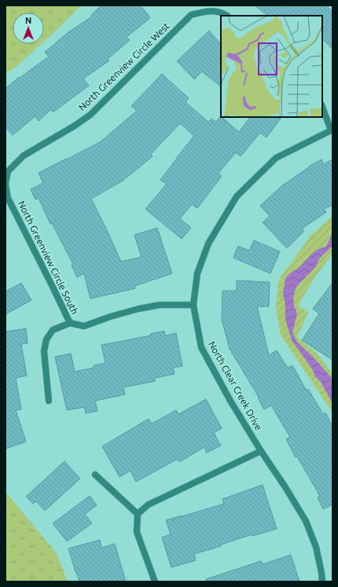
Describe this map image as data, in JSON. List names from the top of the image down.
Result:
{
  "streets": {
    "street": ["North Greenview Circle West", "North Greenview Circle South", "North Clear Creek Drive"]
  },
  "crossings": [
    ["North Greenview Circle West", "North Greenview Circle South"]
  ],
  "north": "top"
}
